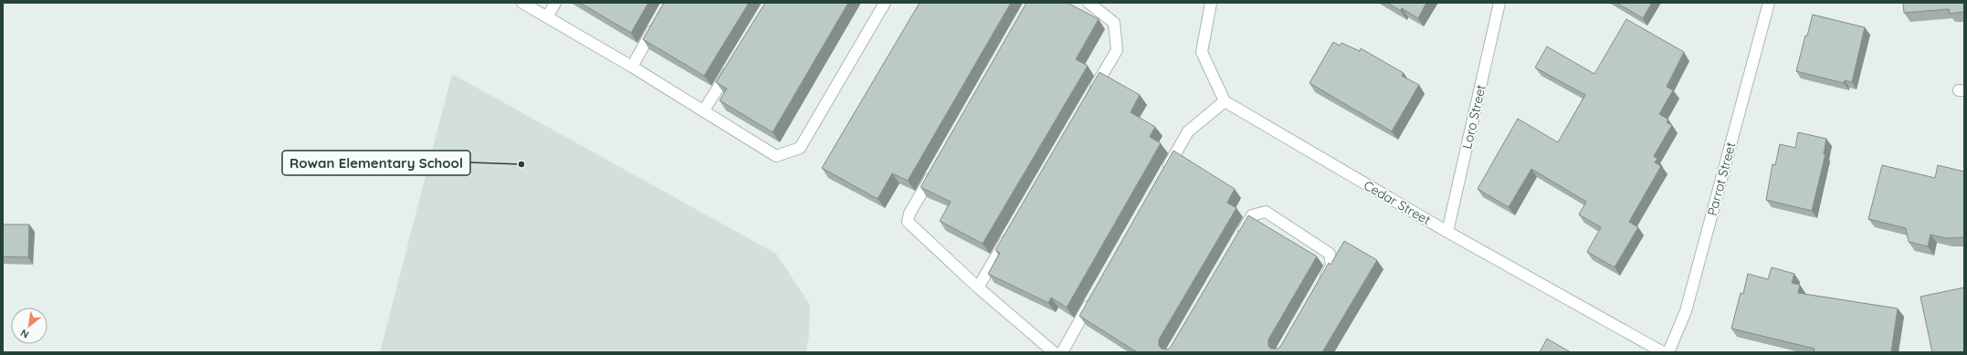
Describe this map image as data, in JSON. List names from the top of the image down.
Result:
{
  "streets": {
    "street": ["Loro Street", "Parrot Street", "Cedar Street"]
  },
  "crossings": [
    ["Loro Street", "Cedar Street"]
  ],
  "places": ["Rowan Elementary School"],
  "north": "bottom left"
}
